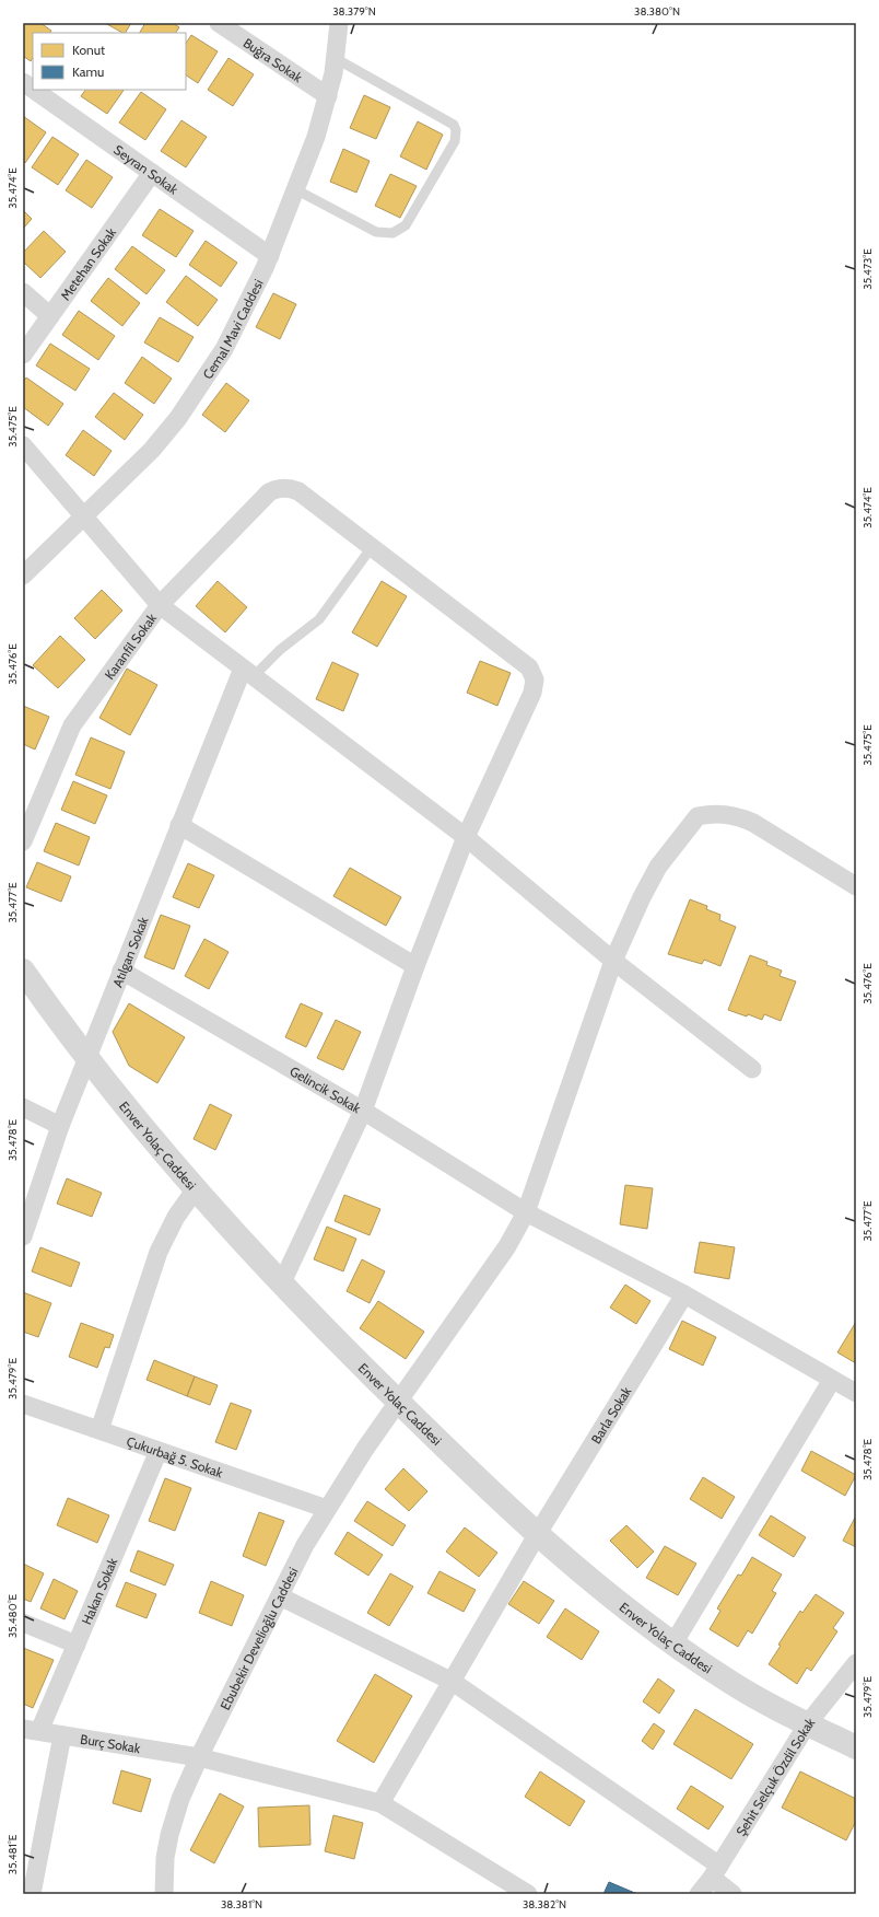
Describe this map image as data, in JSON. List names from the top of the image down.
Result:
{
  "streets": {
    "street": [
      "Buğra Sokak",
      "Seyran Sokak",
      "Metehan Sokak",
      "Cemal Mavi Caddesi",
      "Karanfil Sokak",
      "Atılgan Sokak",
      "Gelincik Sokak",
      "Enver Yolaç Caddesi",
      "Barla Sokak",
      "Çukurbağ 5. Sokak",
      "Hakan Sokak",
      "Ebubekir Develioğlu Caddesi",
      "Burç Sokak",
      "Şehit Selçuk Özdil Sokak"
    ]
  },
  "crossings": [
    ["Buğra Sokak", "Cemal Mavi Caddesi"],
    ["Seyran Sokak", "Metehan Sokak"],
    ["Seyran Sokak", "Cemal Mavi Caddesi"],
    ["Atılgan Sokak", "Gelincik Sokak"],
    ["Atılgan Sokak", "Enver Yolaç Caddesi"],
    ["Gelincik Sokak", "Barla Sokak"],
    ["Gelincik Sokak", "Ebubekir Develioğlu Caddesi"],
    ["Enver Yolaç Caddesi", "Barla Sokak"],
    ["Enver Yolaç Caddesi", "Ebubekir Develioğlu Caddesi"],
    ["Enver Yolaç Caddesi", "Şehit Selçuk Özdil Sokak"],
    ["Barla Sokak", "Burç Sokak"],
    ["Çukurbağ 5. Sokak", "Hakan Sokak"],
    ["Çukurbağ 5. Sokak", "Ebubekir Develioğlu Caddesi"],
    ["Hakan Sokak", "Burç Sokak"],
    ["Ebubekir Develioğlu Caddesi", "Burç Sokak"]
  ],
  "legend": ["Konut", "Kamu"],
  "coordinates": [
    "38.379°N",
    "38.380°N",
    "35.474°E",
    "35.473°E",
    "35.475°E",
    "35.476°E",
    "35.477°E",
    "35.478°E",
    "35.479°E",
    "35.480°E",
    "35.481°E",
    "38.381°N",
    "38.382°N"
  ]
}
